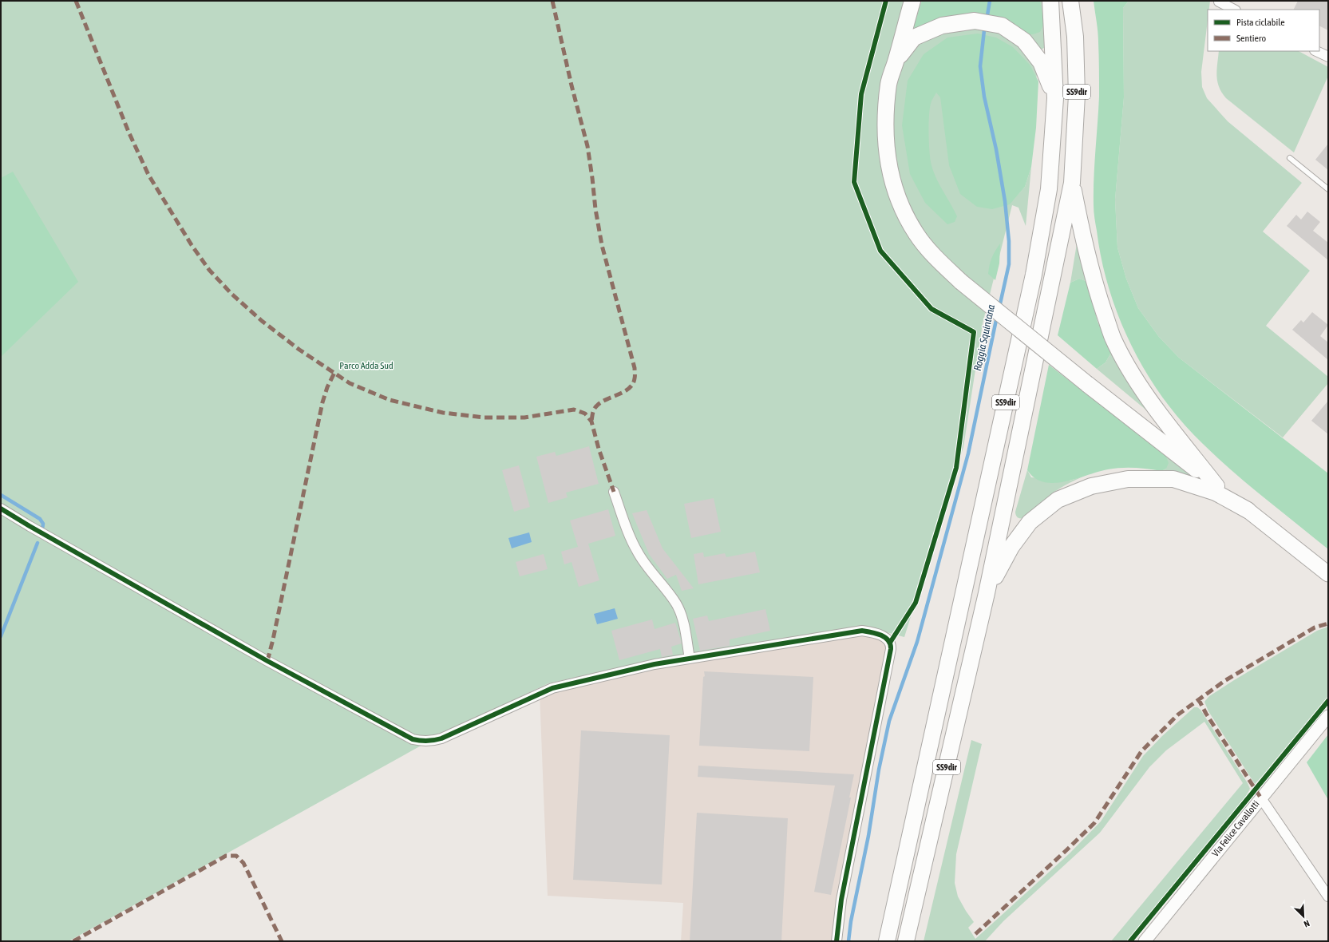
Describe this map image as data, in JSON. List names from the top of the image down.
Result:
{
  "streets": {
    "highway": ["SS9dir"],
    "street": ["Via Felice Cavallotti"]
  },
  "water": ["Roggia Squintana"],
  "parks": ["Parco Adda Sud"],
  "legend": ["Pista ciclabile", "Sentiero"],
  "north": "bottom right"
}
